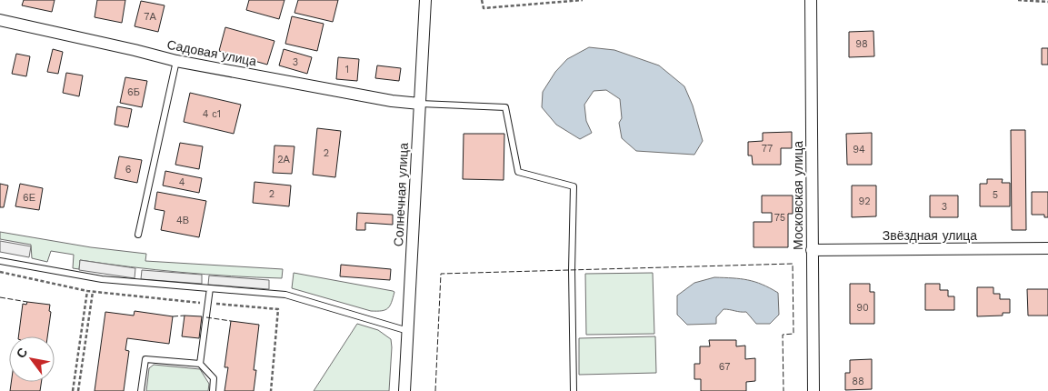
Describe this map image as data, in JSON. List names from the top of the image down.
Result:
{
  "streets": {
    "street": [
      "Садовая улица",
      "Солнечная улица",
      "Московская улица",
      "Звёздная улица"
    ]
  },
  "crossings": [
    ["Садовая улица", "Солнечная улица"],
    ["Московская улица", "Звёздная улица"]
  ],
  "house_numbers": [
    "7А",
    "98",
    "3",
    "1",
    "6Б",
    "4 с1",
    "77",
    "94",
    "2",
    "2А",
    "6",
    "4",
    "2",
    "5",
    "6Е",
    "92",
    "3",
    "75",
    "4В",
    "90",
    "67",
    "88"
  ],
  "north": "top left"
}
